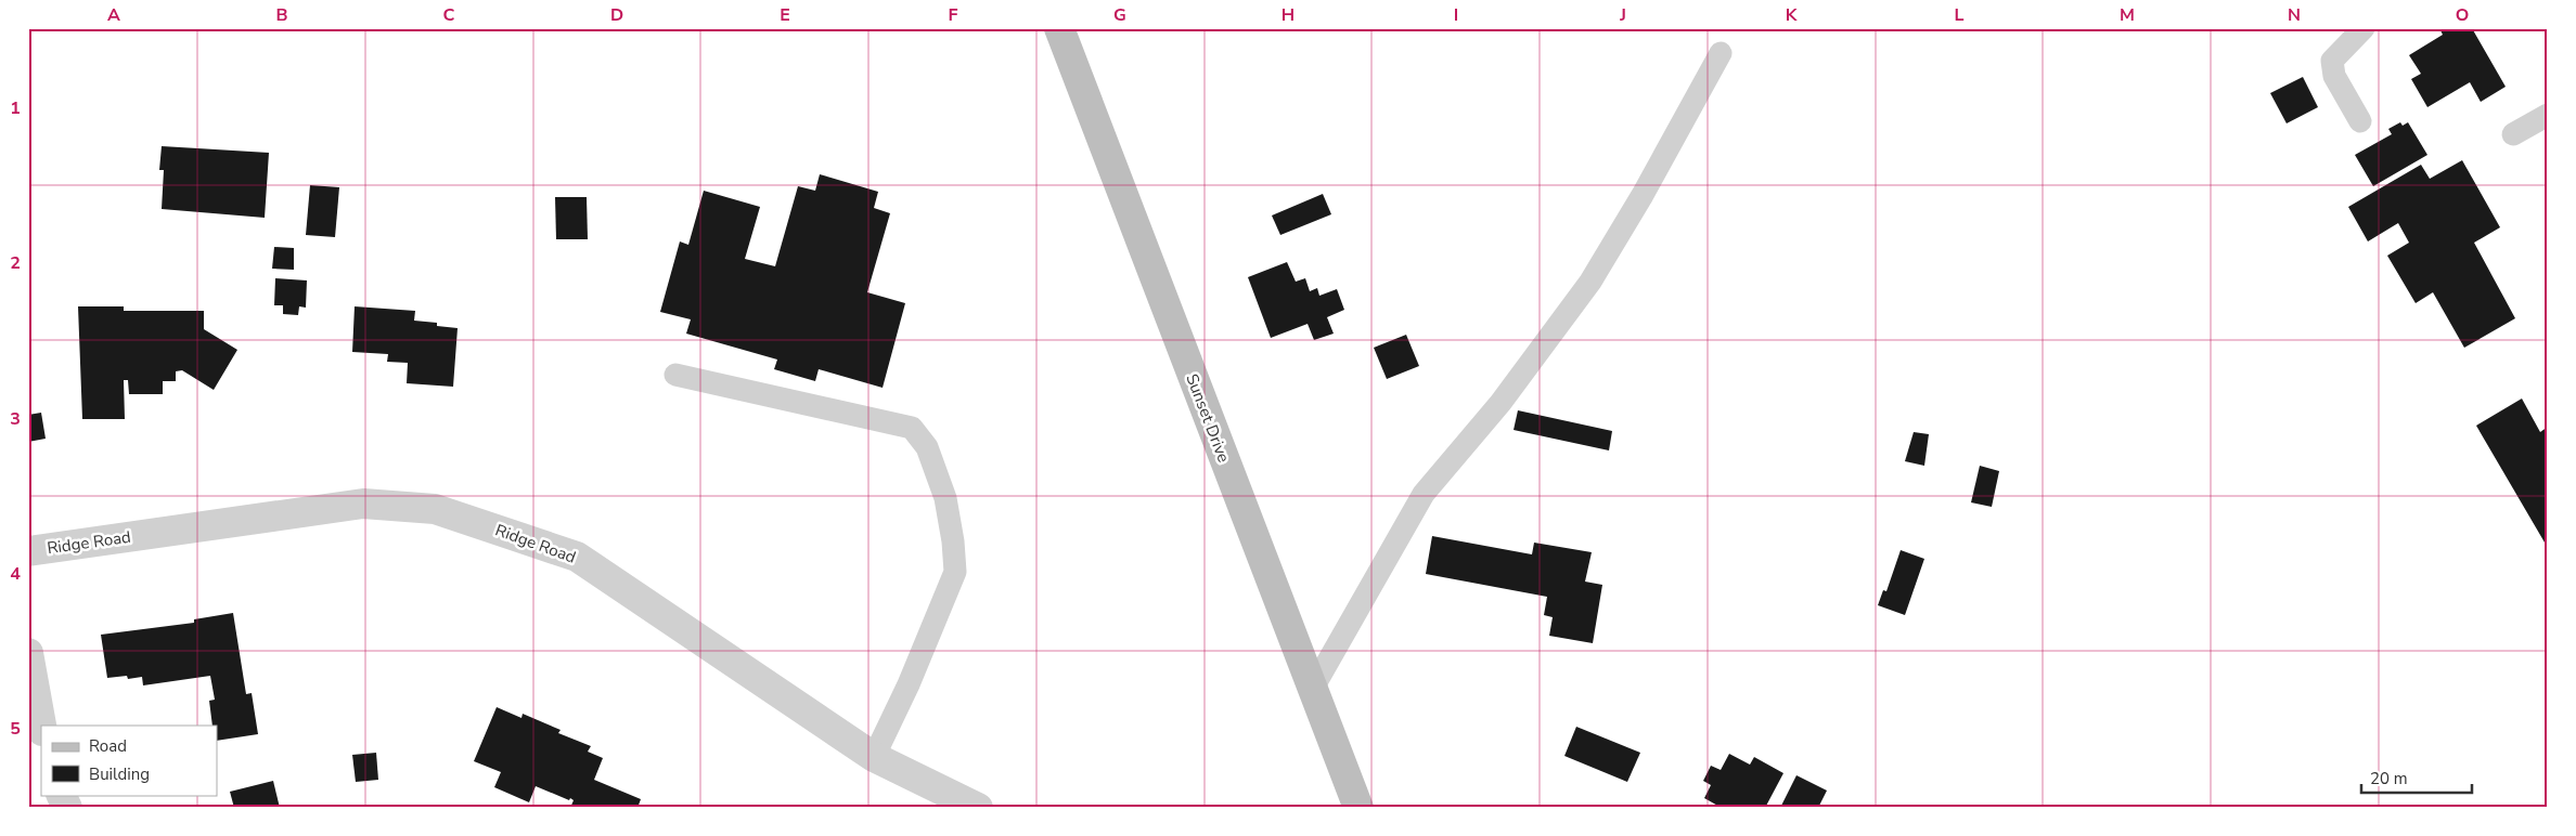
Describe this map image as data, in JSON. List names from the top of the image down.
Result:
{
  "streets": {
    "main road": ["Sunset Drive"],
    "street": ["Ridge Road"]
  },
  "legend": ["Road", "Building"],
  "scale_bar": "20 m",
  "grid": {
    "columns": [
      "A",
      "B",
      "C",
      "D",
      "E",
      "F",
      "G",
      "H",
      "I",
      "J",
      "K",
      "L",
      "M",
      "N",
      "O"
    ],
    "rows": [
      "1",
      "2",
      "3",
      "4",
      "5"
    ]
  }
}
